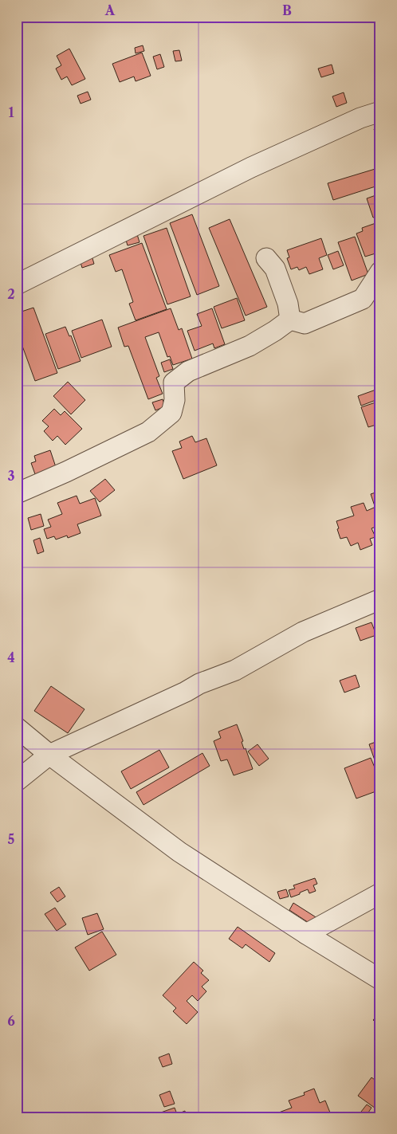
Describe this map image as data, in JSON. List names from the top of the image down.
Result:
{
  "grid": {
    "columns": ["A", "B"],
    "rows": [
      "1",
      "2",
      "3",
      "4",
      "5",
      "6"
    ]
  }
}
